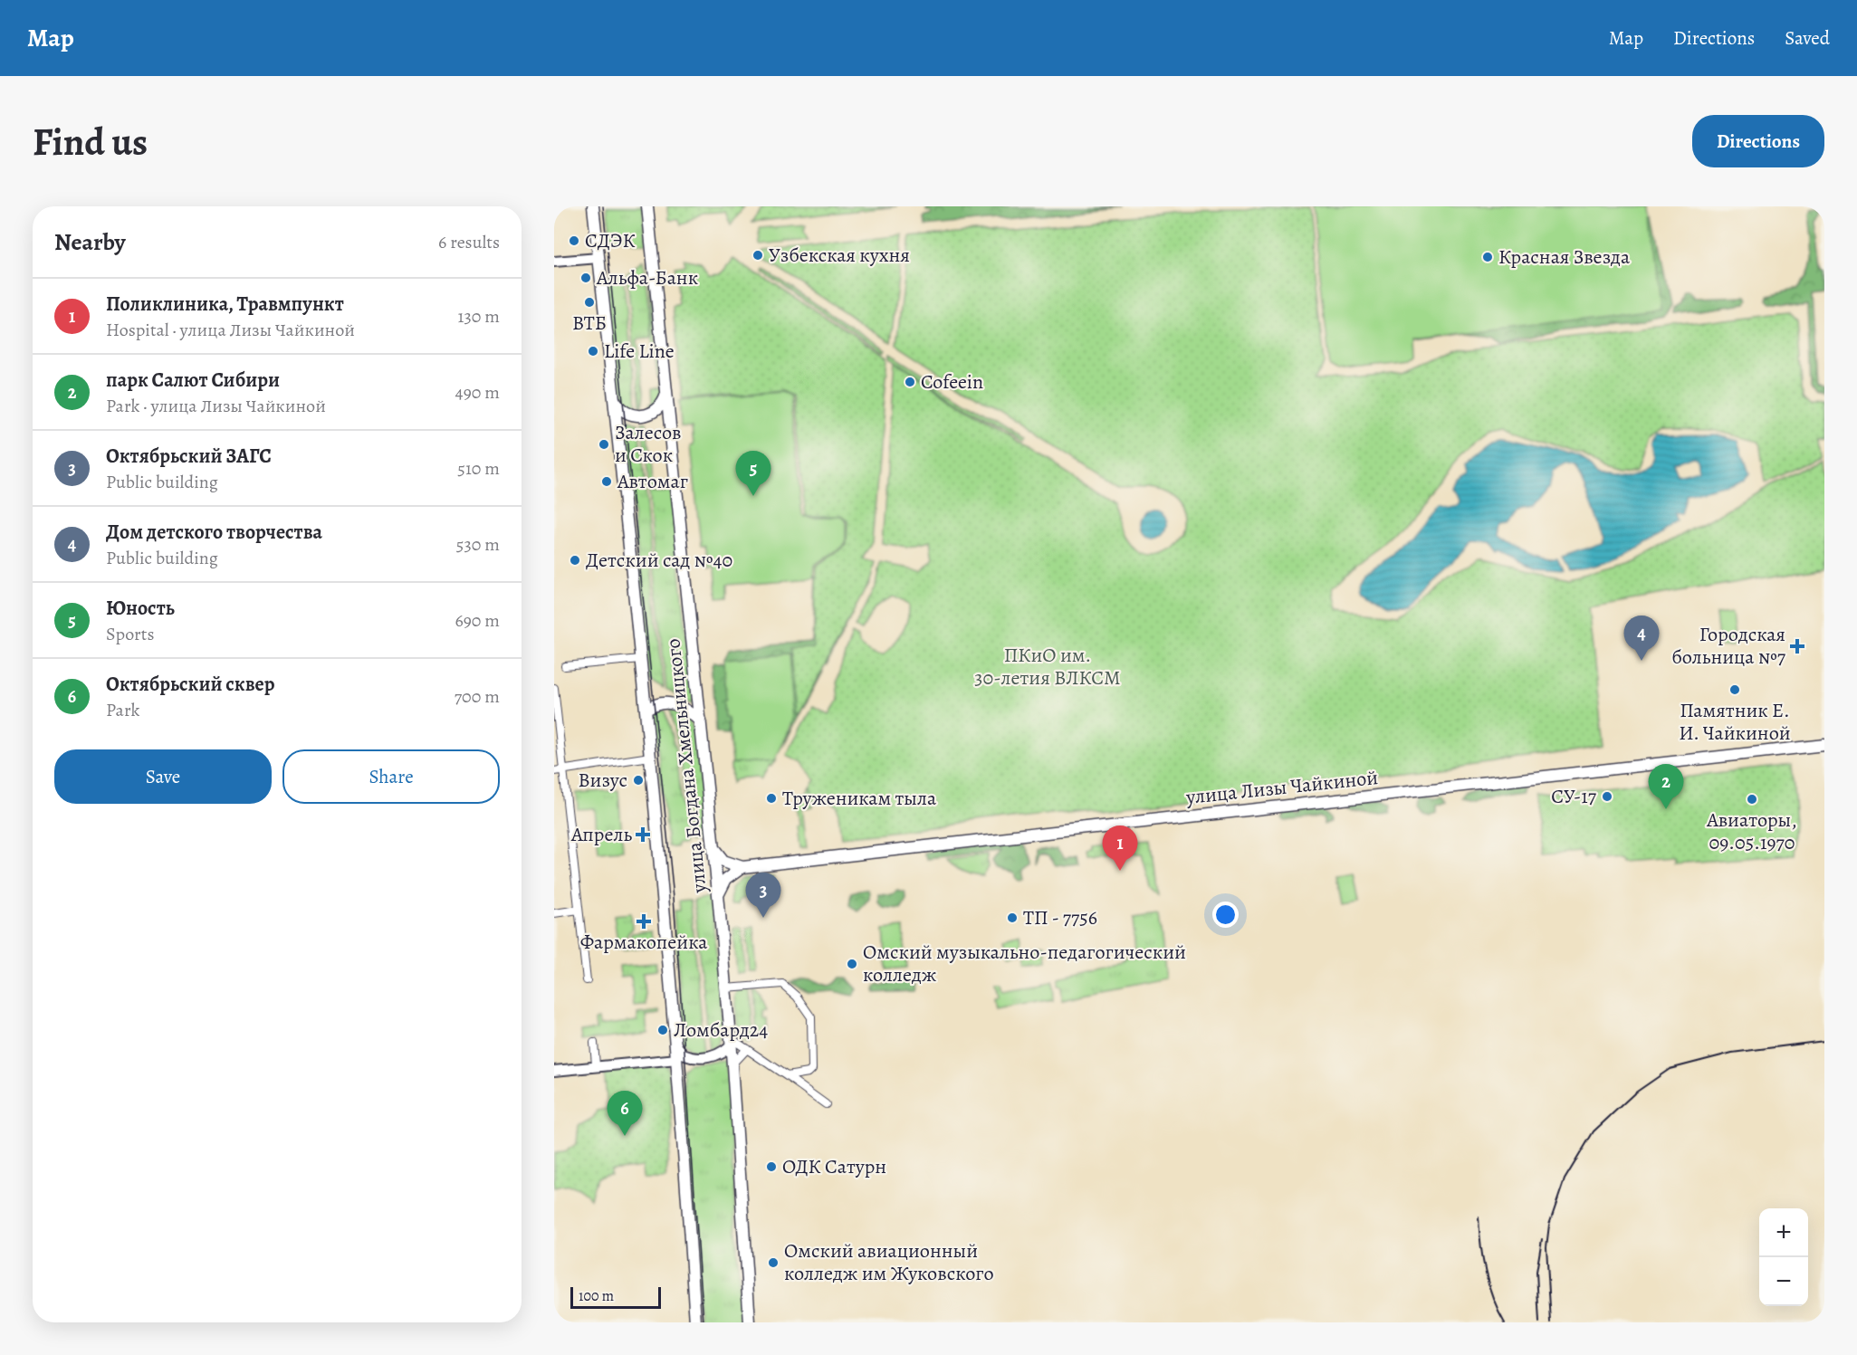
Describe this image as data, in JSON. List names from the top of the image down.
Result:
{
  "streets": {
    "main road": ["улица Богдана Хмельницкого", "улица Лизы Чайкиной"]
  },
  "parks": ["ПКиО им. 30-летия ВЛКСМ"],
  "places": {
    "other": [
      "СДЭК",
      "Узбекская кухня",
      "Красная Звезда",
      "Альфа-Банк",
      "ВТБ",
      "Life Line",
      "Cofeein",
      "Залесов и Скок",
      "Автомаг",
      "Детский сад №40",
      "Памятник Е. И. Чайкиной",
      "Визус",
      "СУ-17",
      "Труженикам тыла",
      "Авиаторы, 09.05.1970",
      "ТП - 7756",
      "Омский музыкально-педагогический колледж",
      "Ломбард24",
      "ОДК Сатурн",
      "Омский авиационный колледж им Жуковского"
    ],
    "health": ["Городская больница №7", "Апрель", "Фармакопейка"]
  },
  "scale_bar": "100 m",
  "page": {
    "header": "Map",
    "nav": ["Map", "Directions", "Saved"],
    "buttons": [
      "Directions",
      ["Save", "Share"]
    ],
    "title": "Find us",
    "heading": ["Nearby", "6 results"],
    "list": [
      {
        "mark": "1",
        "name": "Поликлиника, Травмпункт",
        "note": "Hospital · улица Лизы Чайкиной",
        "value": "130 m"
      },
      {
        "mark": "2",
        "name": "парк Салют Сибири",
        "note": "Park · улица Лизы Чайкиной",
        "value": "490 m"
      },
      {
        "mark": "3",
        "name": "Октябрьский ЗАГС",
        "note": "Public building",
        "value": "510 m"
      },
      {
        "mark": "4",
        "name": "Дом детского творчества",
        "note": "Public building",
        "value": "530 m"
      },
      {
        "mark": "5",
        "name": "Юность",
        "note": "Sports",
        "value": "690 m"
      },
      {
        "mark": "6",
        "name": "Октябрьский сквер",
        "note": "Park",
        "value": "700 m"
      }
    ],
    "pins": [
      "5",
      "4",
      "2",
      "1",
      "3",
      "6"
    ],
    "map_buttons": ["+", "−"],
    "scale": "100 m"
  }
}
